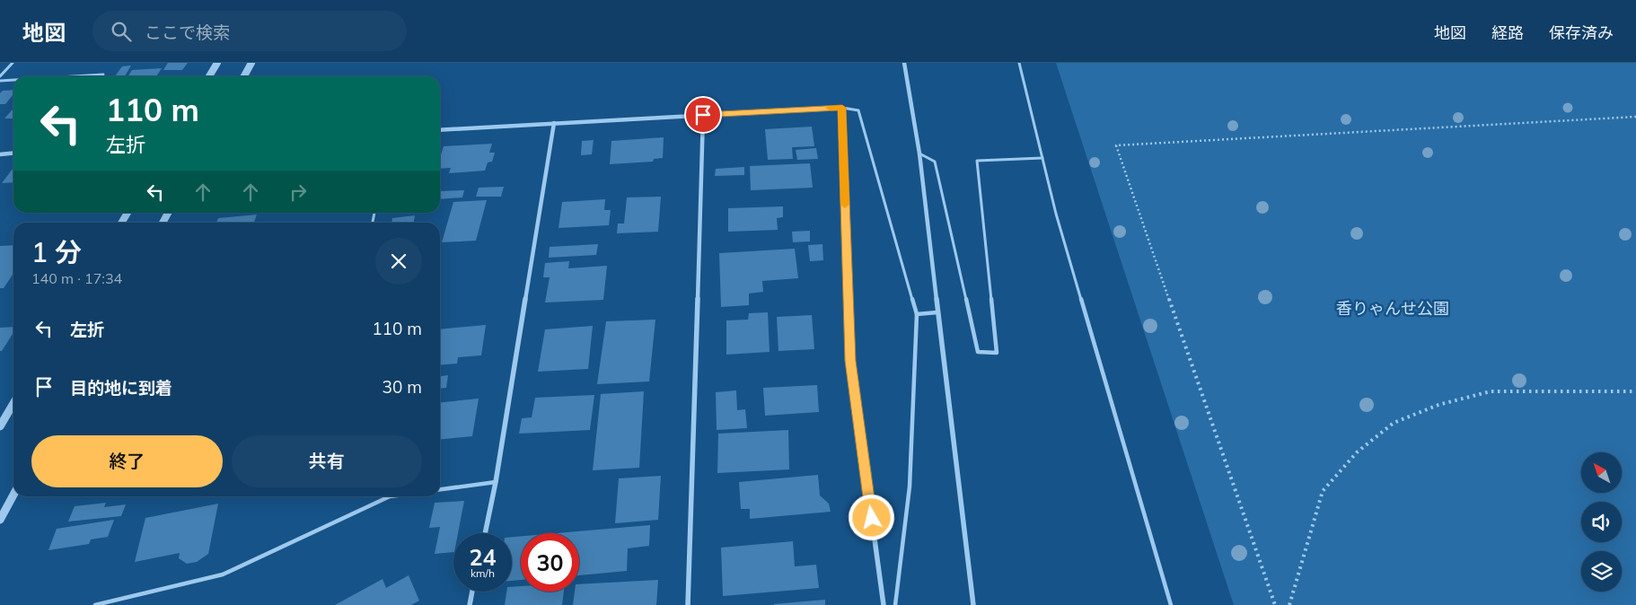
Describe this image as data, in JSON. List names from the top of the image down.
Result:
{
  "parks": ["香りゃんせ公園"],
  "north": "top left",
  "page": {
    "header": "地図",
    "search": "ここで検索",
    "nav": ["地図", "経路", "保存済み"],
    "turn": ["110 m", "左折"],
    "heading": ["1 分", "140 m · 17:34"],
    "list": [
      {
        "name": "左折",
        "value": "110 m"
      },
      {
        "name": "目的地に到着",
        "value": "30 m"
      }
    ],
    "buttons": ["終了", "共有"],
    "speed": "24 km/h",
    "limit": "30"
  }
}
